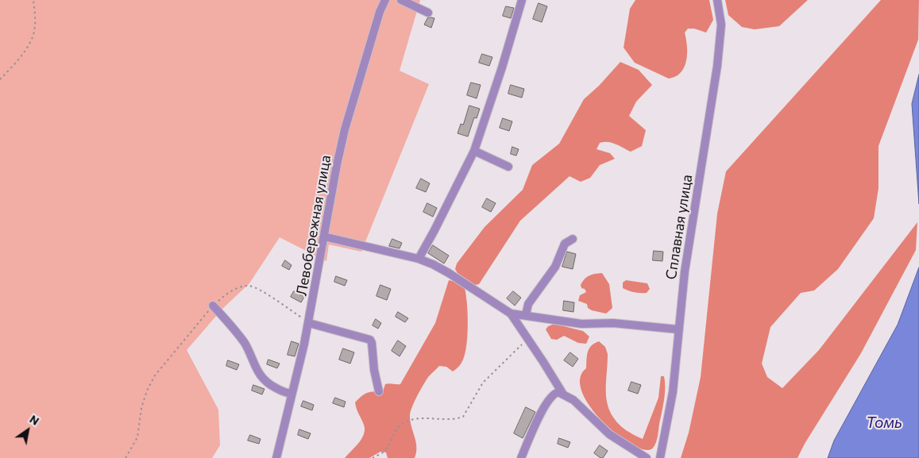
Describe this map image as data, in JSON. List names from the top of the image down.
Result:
{
  "streets": {
    "street": ["Левобережная улица", "Сплавная улица"]
  },
  "water": ["Томь"],
  "north": "top right"
}
